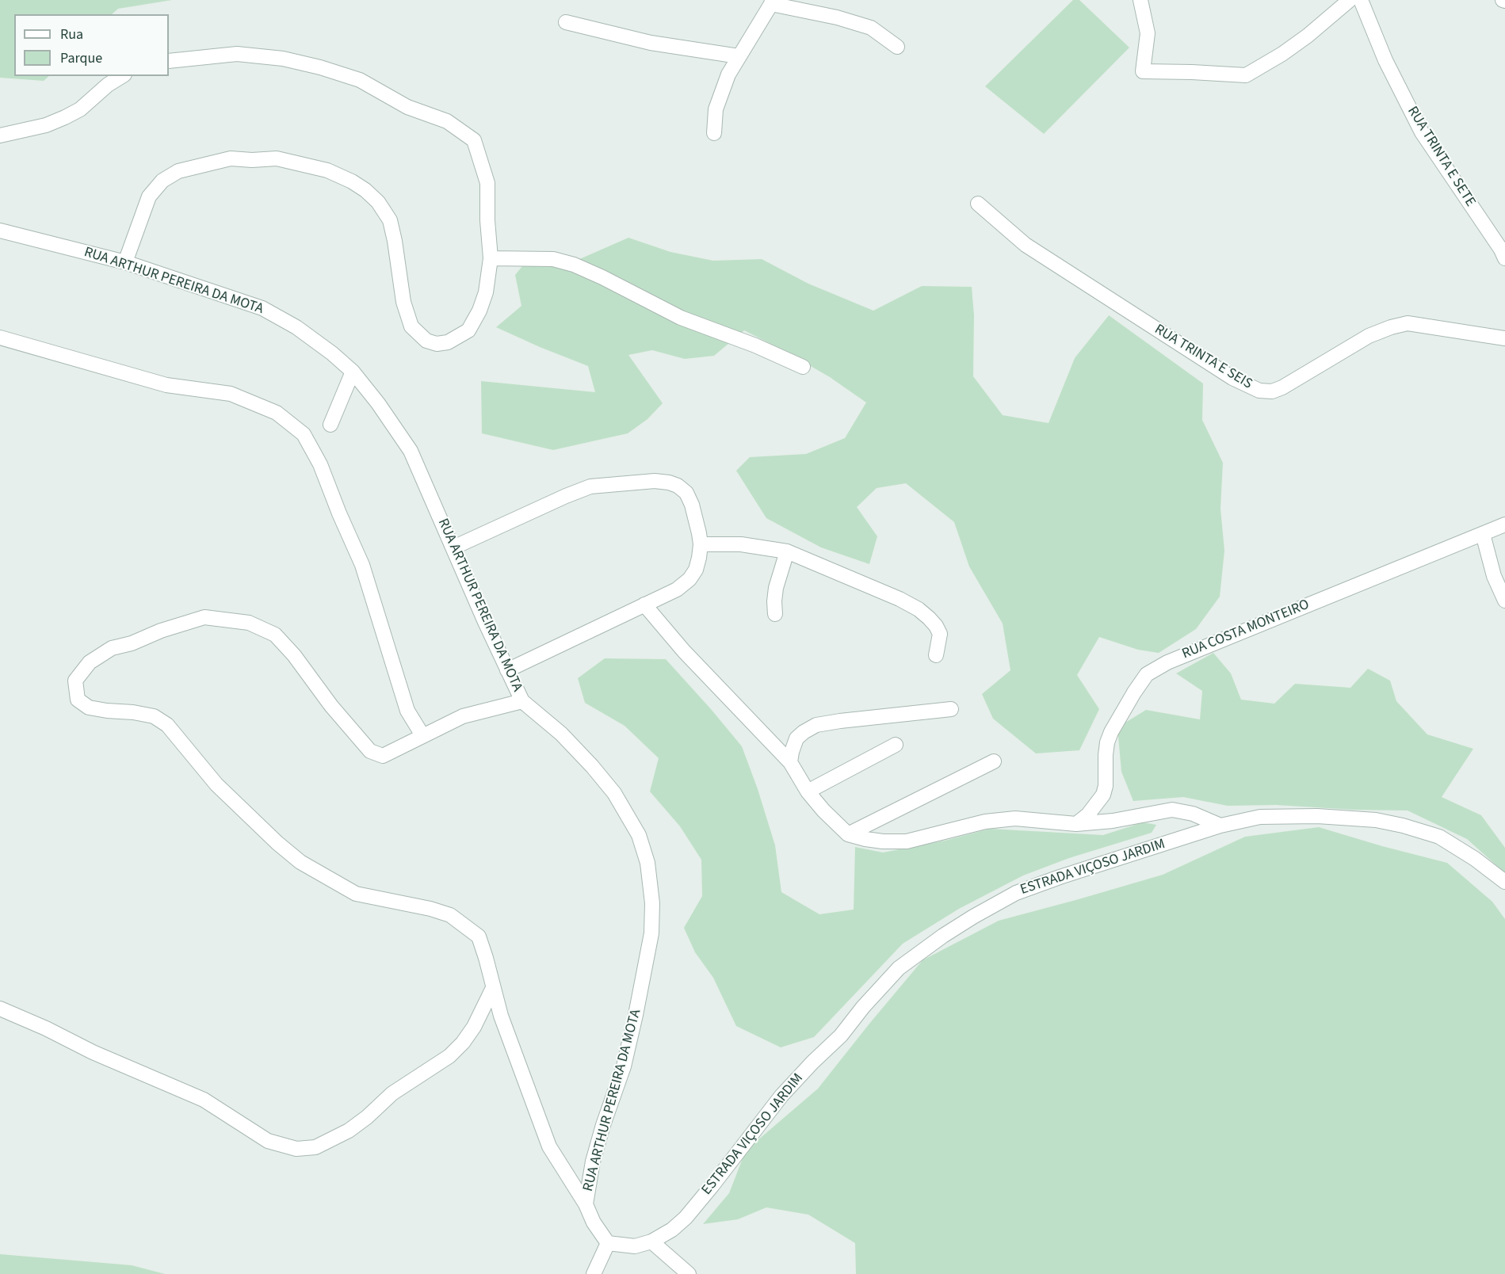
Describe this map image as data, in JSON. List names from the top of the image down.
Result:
{
  "streets": {
    "street": [
      "RUA TRINTA E SETE",
      "RUA ARTHUR PEREIRA DA MOTA",
      "RUA TRINTA E SEIS",
      "RUA COSTA MONTEIRO",
      "ESTRADA VIÇOSO JARDIM"
    ]
  },
  "crossings": [
    ["RUA ARTHUR PEREIRA DA MOTA", "ESTRADA VIÇOSO JARDIM"]
  ],
  "legend": ["Rua", "Parque"]
}
